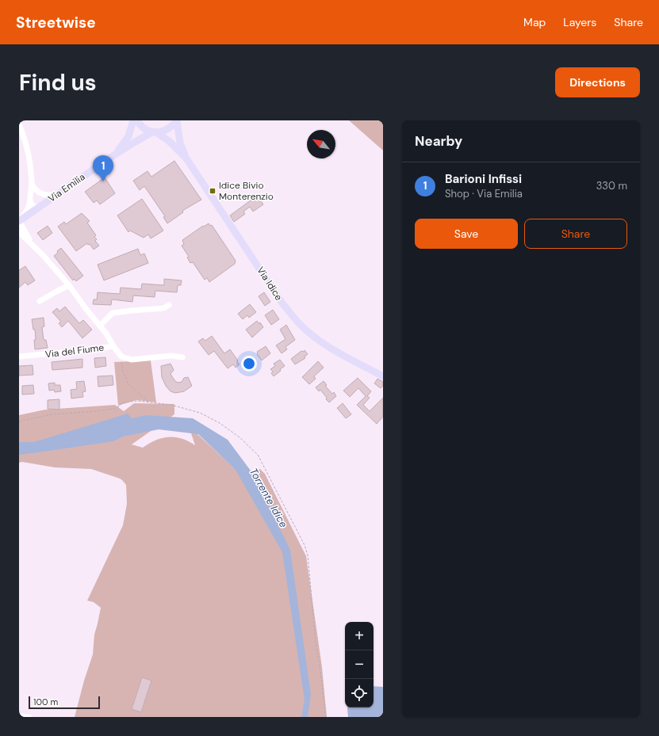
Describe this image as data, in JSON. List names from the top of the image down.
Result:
{
  "streets": {
    "main road": ["Via Emilia", "Via Idice"],
    "street": ["Via del Fiume"]
  },
  "crossings": [
    ["Via Emilia", "Via Idice"]
  ],
  "water": ["Torrente Idice"],
  "places": {
    "transit": ["Idice Bivio Monterenzio"]
  },
  "scale_bar": "100 m",
  "north": "top left",
  "page": {
    "header": "Streetwise",
    "nav": ["Map", "Layers", "Share"],
    "buttons": [
      "Directions",
      ["Save", "Share"]
    ],
    "title": "Find us",
    "heading": "Nearby",
    "pins": "1",
    "list": [
      {
        "mark": "1",
        "name": "Barioni Infissi",
        "note": "Shop · Via Emilia",
        "value": "330 m"
      }
    ],
    "map_buttons": ["+", "−"],
    "scale": "100 m"
  }
}
